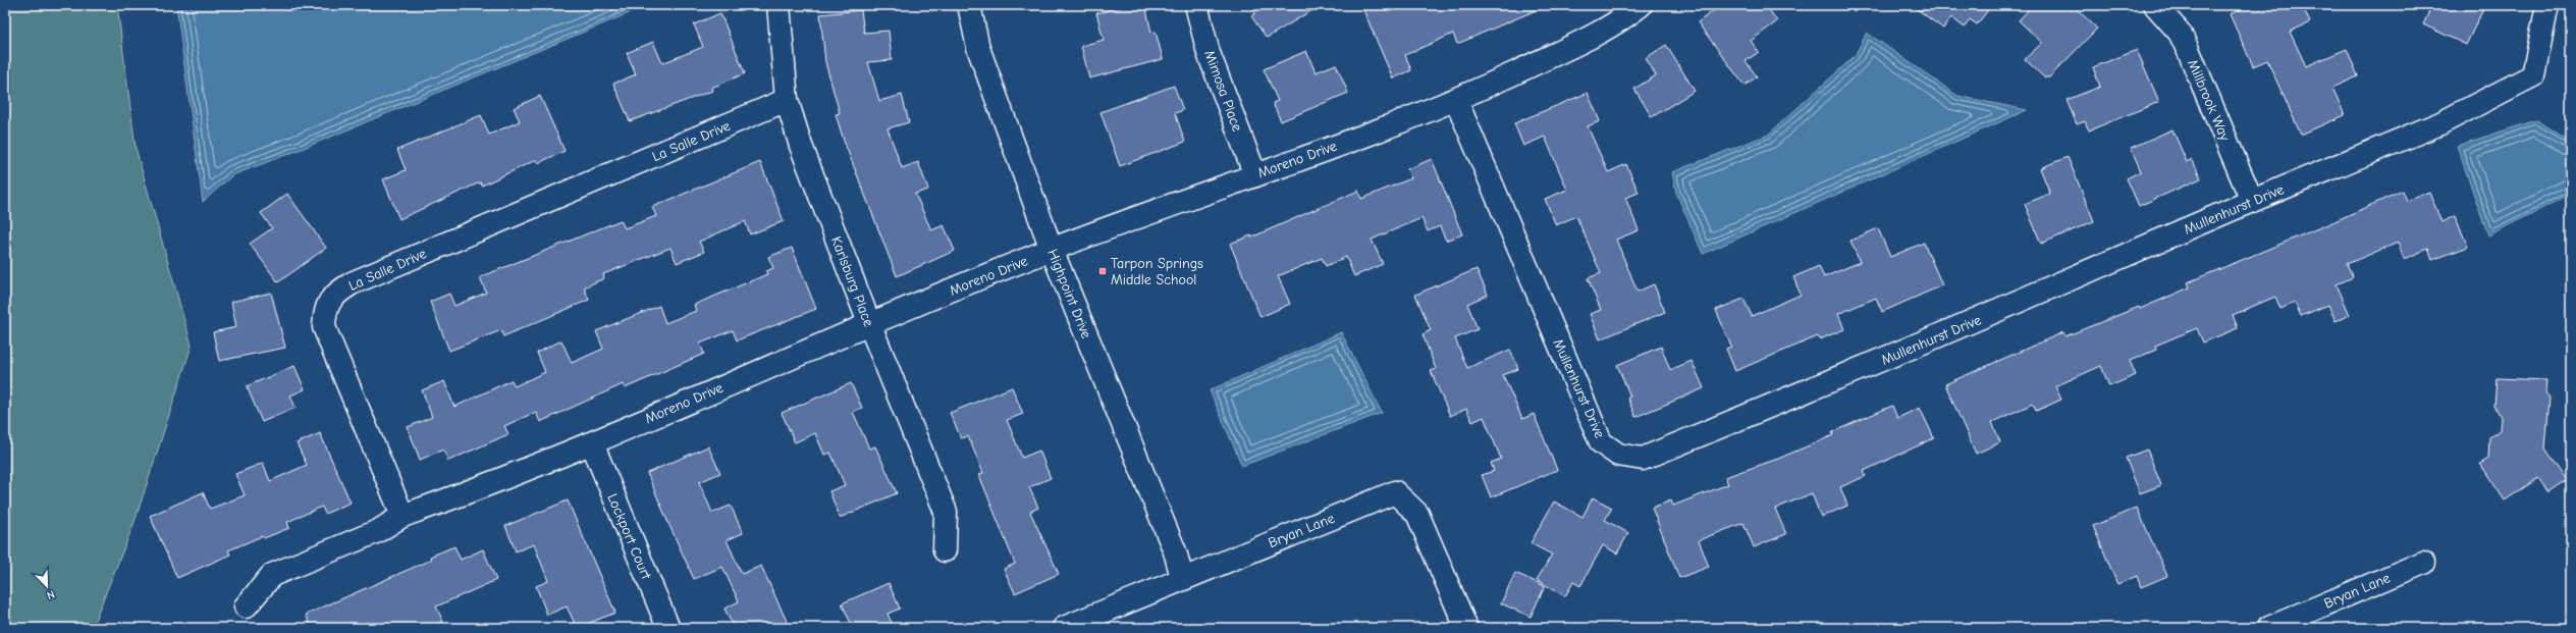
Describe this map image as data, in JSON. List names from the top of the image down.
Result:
{
  "streets": {
    "street": [
      "Mimosa Place",
      "Millbrook Way",
      "La Salle Drive",
      "Moreno Drive",
      "Mullenhurst Drive",
      "Karlsburg Place",
      "Highpoint Drive",
      "Bryan Lane",
      "Lockport Court"
    ]
  },
  "crossings": [
    ["Mimosa Place", "Moreno Drive"],
    ["Millbrook Way", "Mullenhurst Drive"],
    ["La Salle Drive", "Moreno Drive"],
    ["La Salle Drive", "Karlsburg Place"],
    ["Moreno Drive", "Mullenhurst Drive"],
    ["Moreno Drive", "Karlsburg Place"],
    ["Moreno Drive", "Highpoint Drive"],
    ["Moreno Drive", "Lockport Court"],
    ["Highpoint Drive", "Bryan Lane"]
  ],
  "places": {
    "transit": ["Tarpon Springs Middle School"]
  },
  "north": "bottom right"
}
